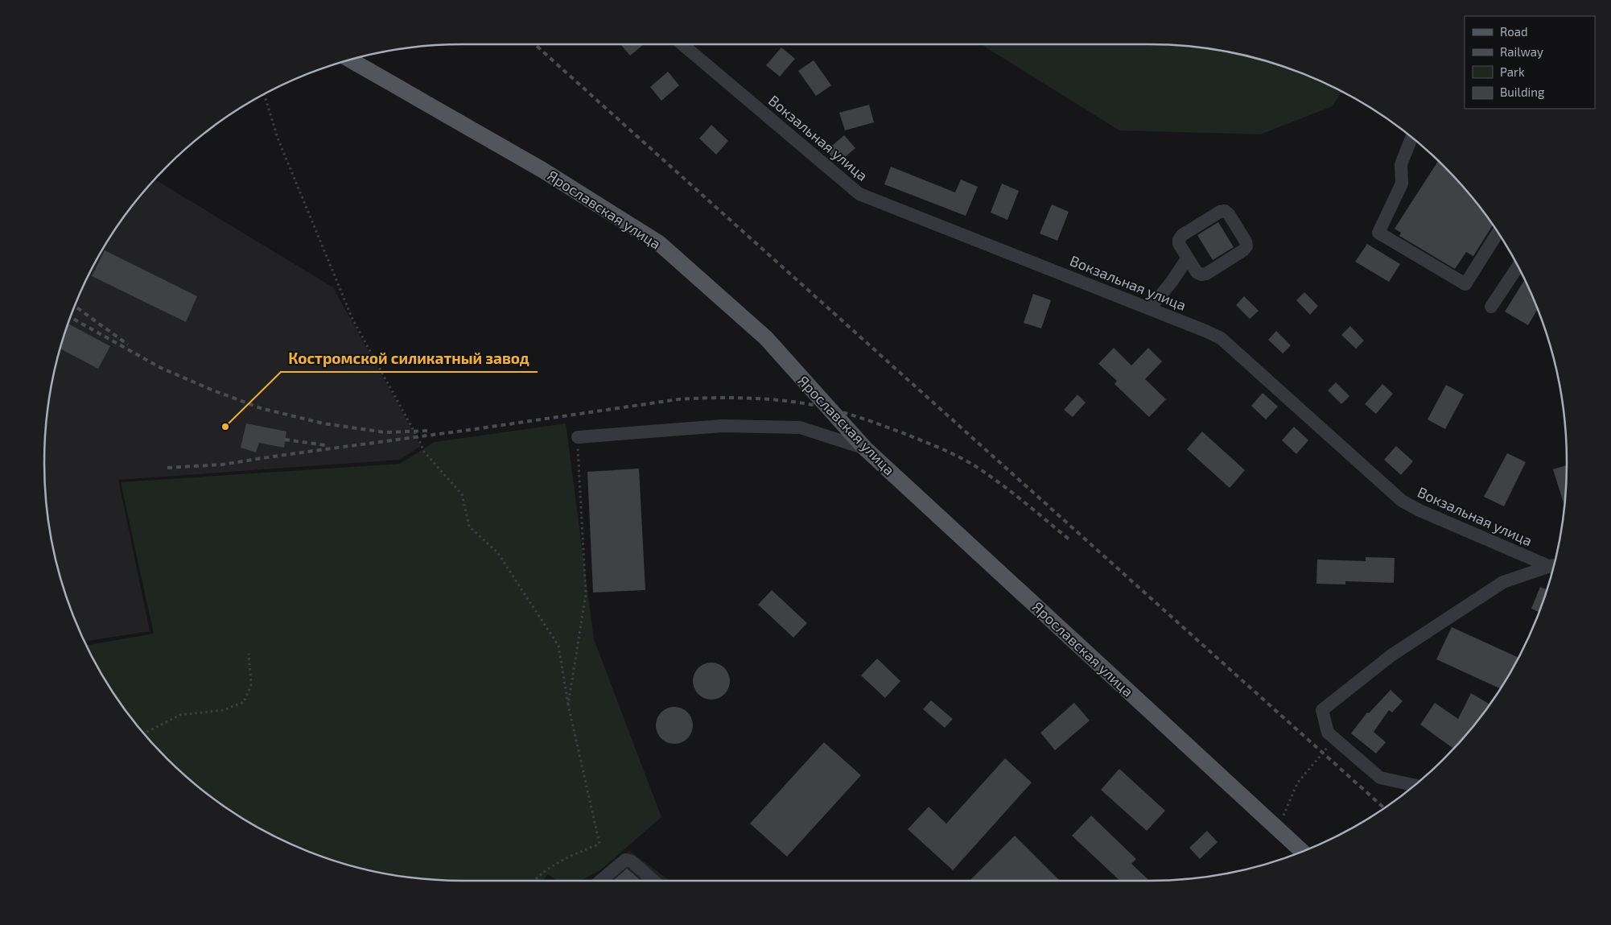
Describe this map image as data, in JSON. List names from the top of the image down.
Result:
{
  "streets": {
    "main road": ["Ярославская улица"],
    "street": ["Вокзальная улица"]
  },
  "places": ["Костромской силикатный завод"],
  "legend": [
    "Road",
    "Railway",
    "Park",
    "Building"
  ]
}
